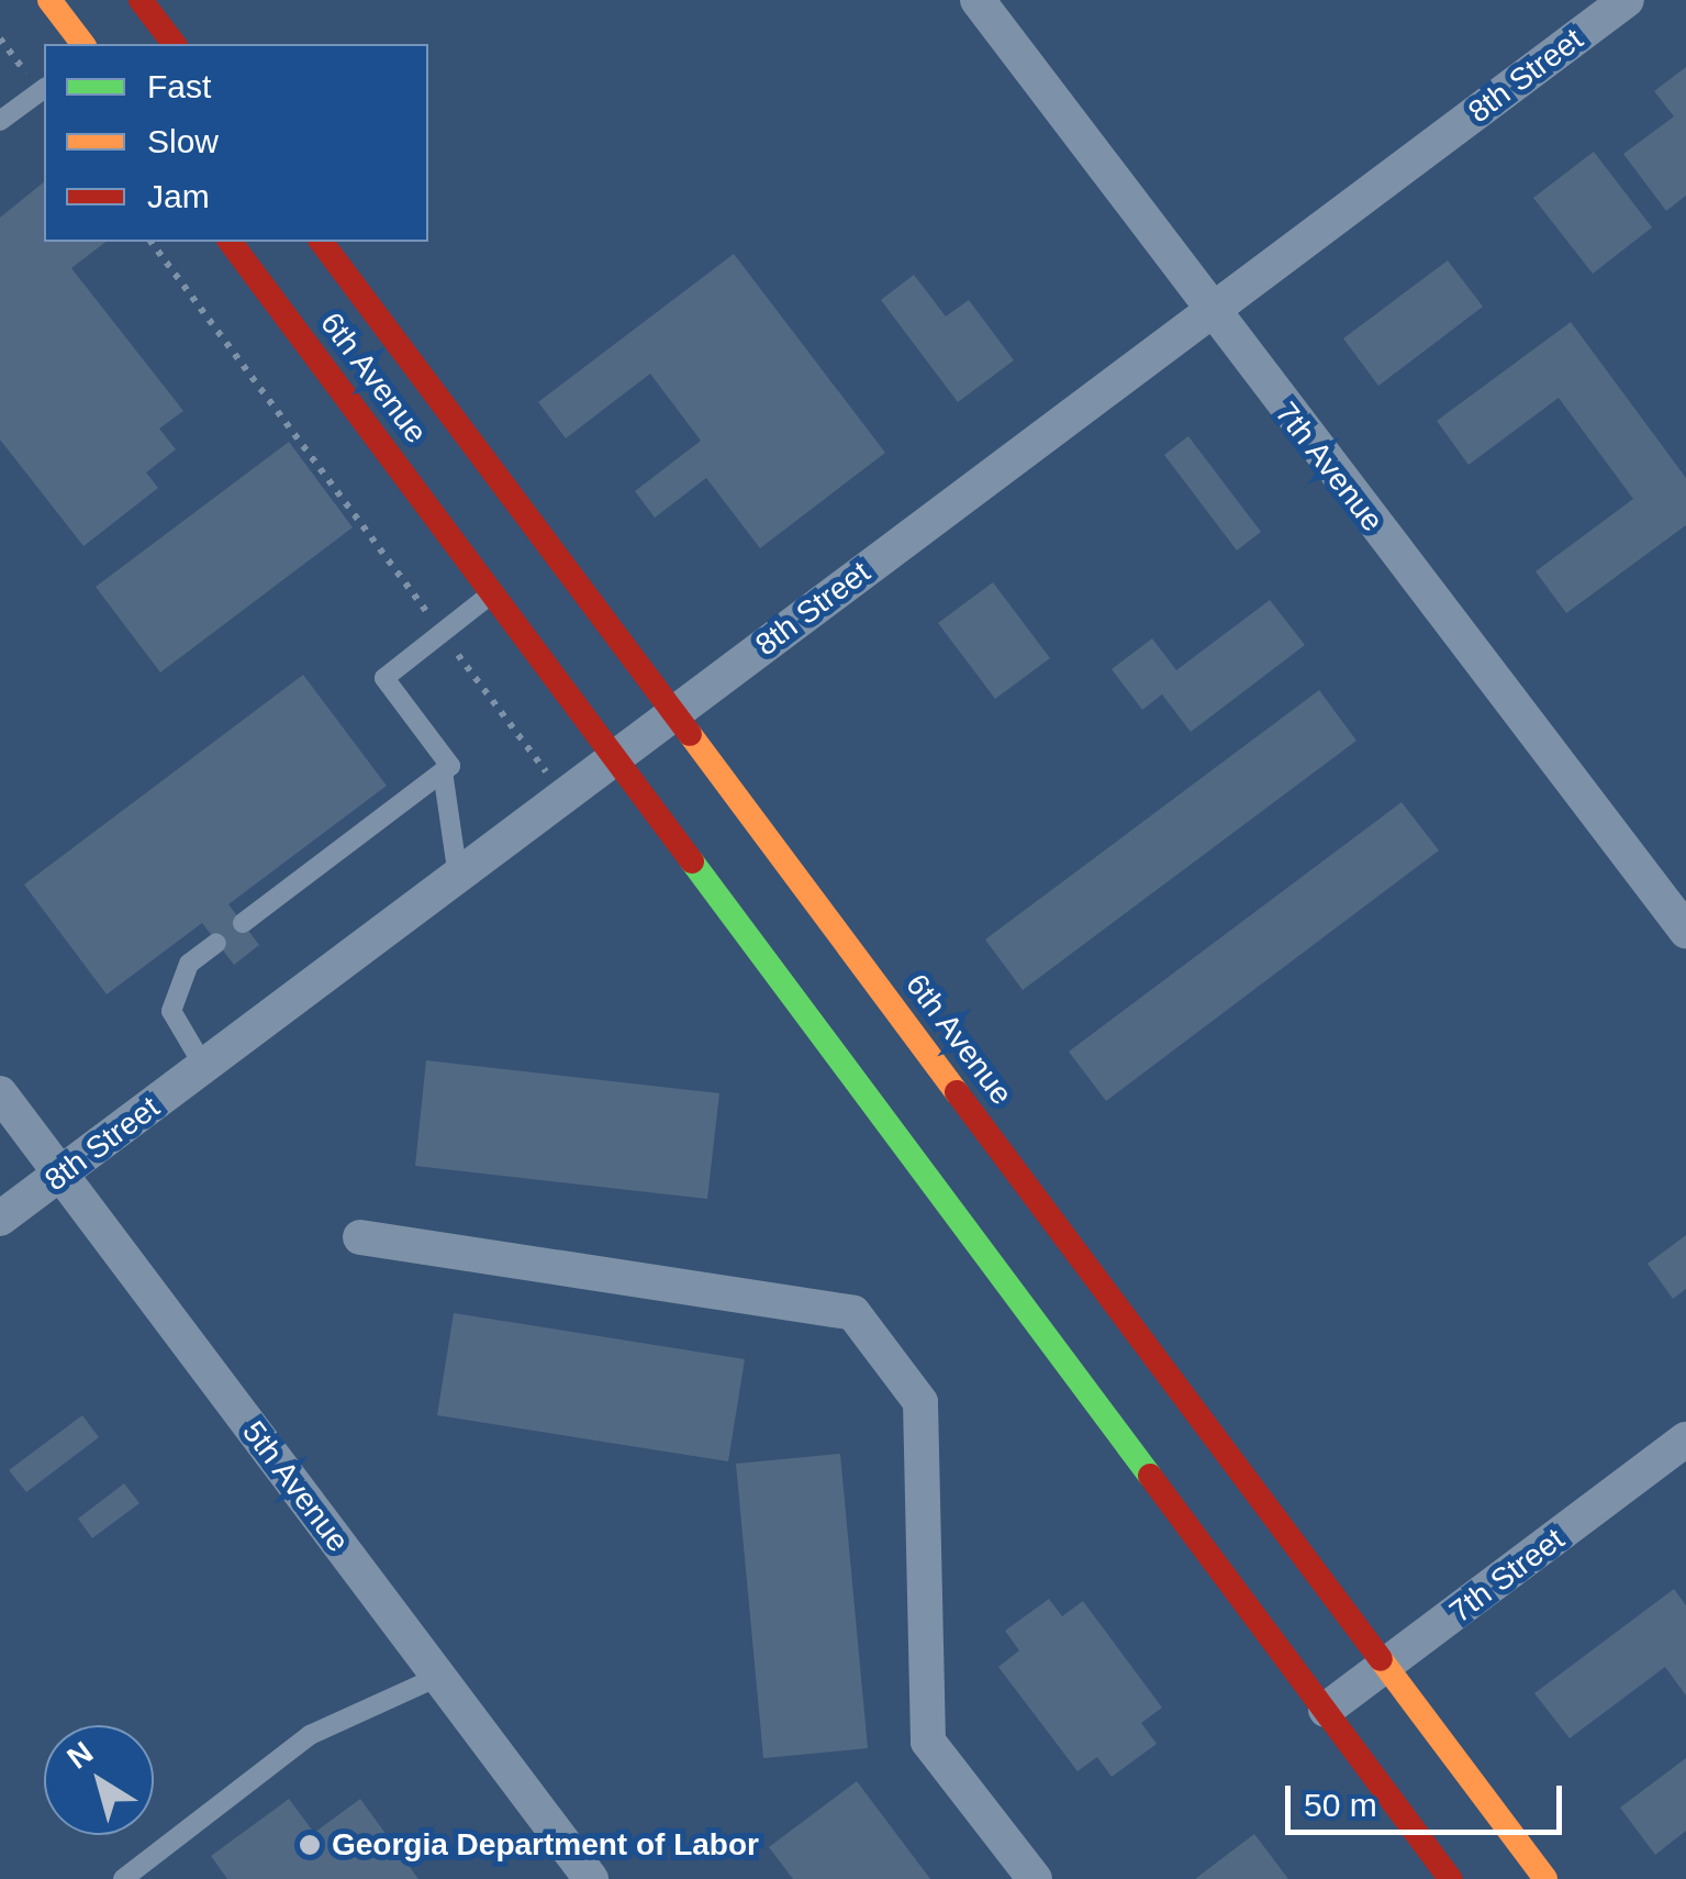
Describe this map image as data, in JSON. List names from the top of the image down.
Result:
{
  "streets": {
    "main road": ["6th Avenue"],
    "street": [
      "8th Street",
      "7th Avenue",
      "5th Avenue",
      "7th Street"
    ]
  },
  "crossings": [
    ["8th Street", "6th Avenue"],
    ["8th Street", "7th Avenue"],
    ["8th Street", "5th Avenue"],
    ["6th Avenue", "7th Street"]
  ],
  "places": ["Georgia Department of Labor"],
  "legend": ["Fast", "Slow", "Jam"],
  "scale_bar": "50 m",
  "north": "top left"
}
